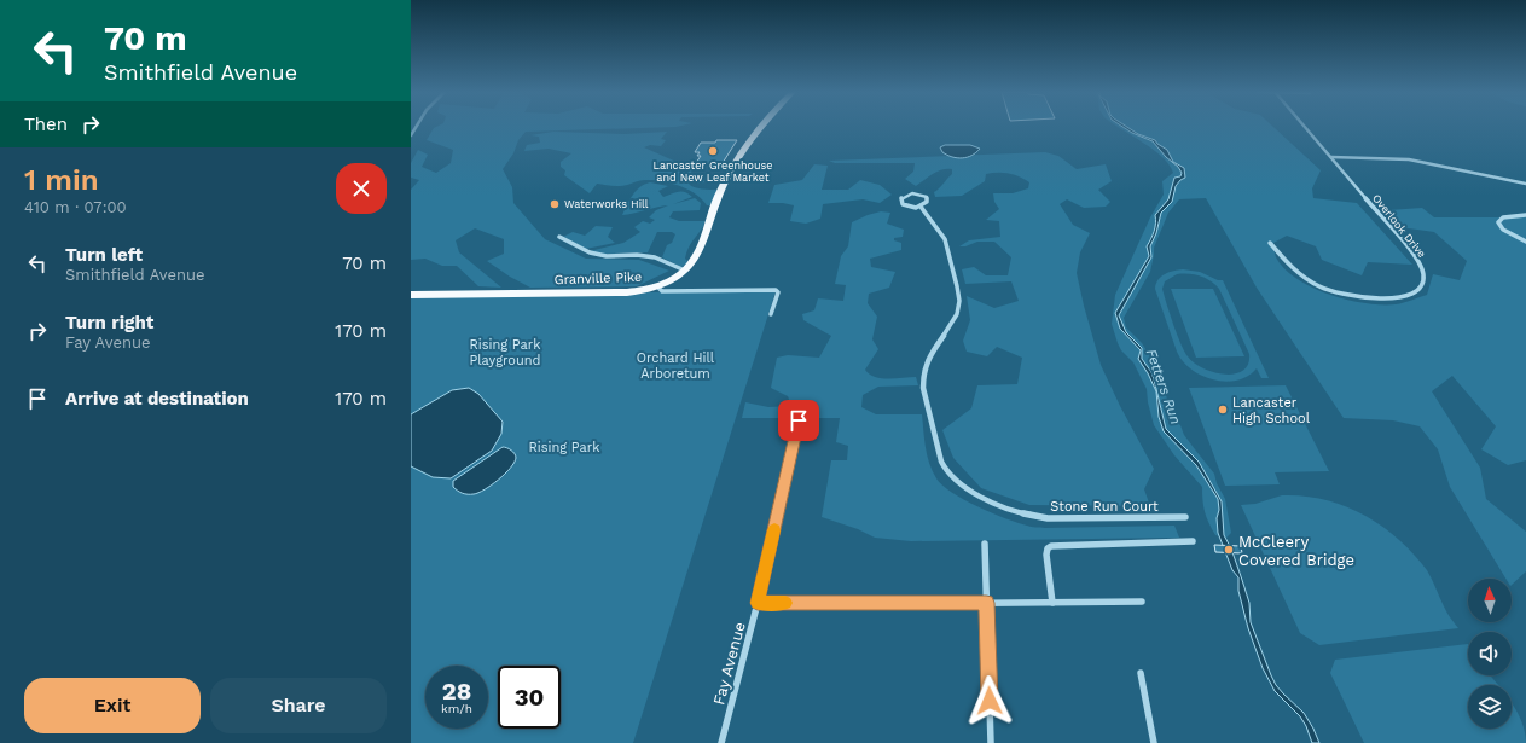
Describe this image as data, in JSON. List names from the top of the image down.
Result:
{
  "streets": {
    "highway": ["Granville Pike"],
    "street": ["Overlook Drive", "Stone Run Court", "Fay Avenue"]
  },
  "water": ["Fetters Run"],
  "parks": ["Rising Park Playground", "Orchard Hill Arboretum", "Rising Park"],
  "places": [
    "Lancaster Greenhouse and New Leaf Market",
    "Waterworks Hill",
    "Lancaster High School",
    "McCleery Covered Bridge"
  ],
  "north": "top",
  "page": {
    "turn": ["70 m", "Smithfield Avenue"],
    "then": "Then",
    "heading": ["1 min", "410 m · 07:00"],
    "list": [
      {
        "name": "Turn left",
        "note": "Smithfield Avenue",
        "value": "70 m"
      },
      {
        "name": "Turn right",
        "note": "Fay Avenue",
        "value": "170 m"
      },
      {
        "name": "Arrive at destination",
        "value": "170 m"
      }
    ],
    "speed": "28 km/h",
    "limit": "30",
    "buttons": ["Exit", "Share"]
  }
}
